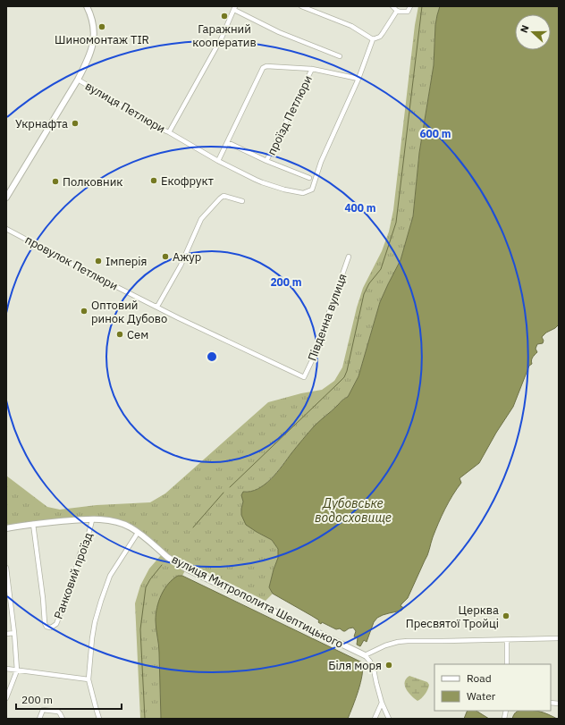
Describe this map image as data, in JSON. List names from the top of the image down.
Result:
{
  "streets": {
    "street": [
      "вулиця Петлюри",
      "проїзд Петлюри",
      "провулок Петлюри",
      "Південна вулиця",
      "Ранковий проїзд",
      "вулиця Митрополита Шептицького"
    ]
  },
  "crossings": [
    ["провулок Петлюри", "Південна вулиця"],
    ["Ранковий проїзд", "вулиця Митрополита Шептицького"]
  ],
  "water": ["Дубовське водосховище"],
  "places": [
    "Гаражний кооператив",
    "Шиномонтаж TIR",
    "Укрнафта",
    "Екофрукт",
    "Полковник",
    "Ажур",
    "Імперія",
    "Оптовий ринок Дубово",
    "Сем",
    "Церква Пресвятої Тройці",
    "Біля моря"
  ],
  "legend": ["Road", "Water"],
  "scale_bar": "200 m",
  "north": "left",
  "rings": ["600 m", "400 m", "200 m"]
}
